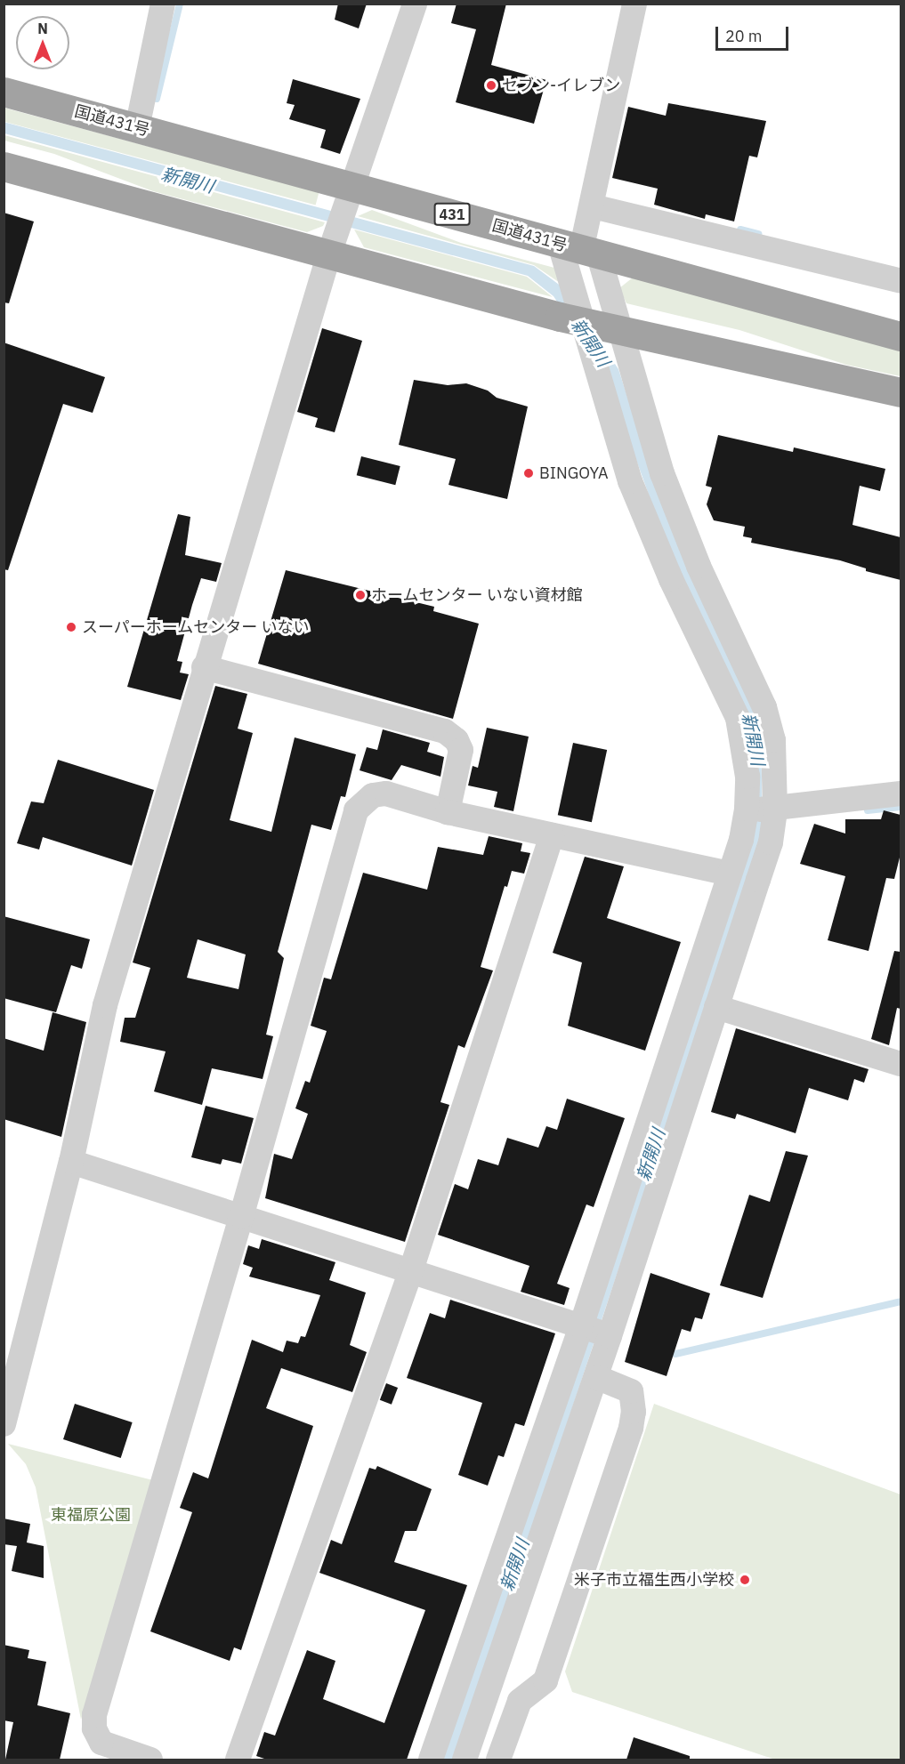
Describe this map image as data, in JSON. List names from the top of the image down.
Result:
{
  "streets": {
    "highway": ["国道431号", "431"]
  },
  "water": ["新開川"],
  "parks": ["東福原公園"],
  "places": [
    "セブン-イレブン",
    "BINGOYA",
    "ホームセンター いない資材館",
    "スーパーホームセンター いない",
    "米子市立福生西小学校"
  ],
  "scale_bar": "20 m",
  "north": "top"
}
